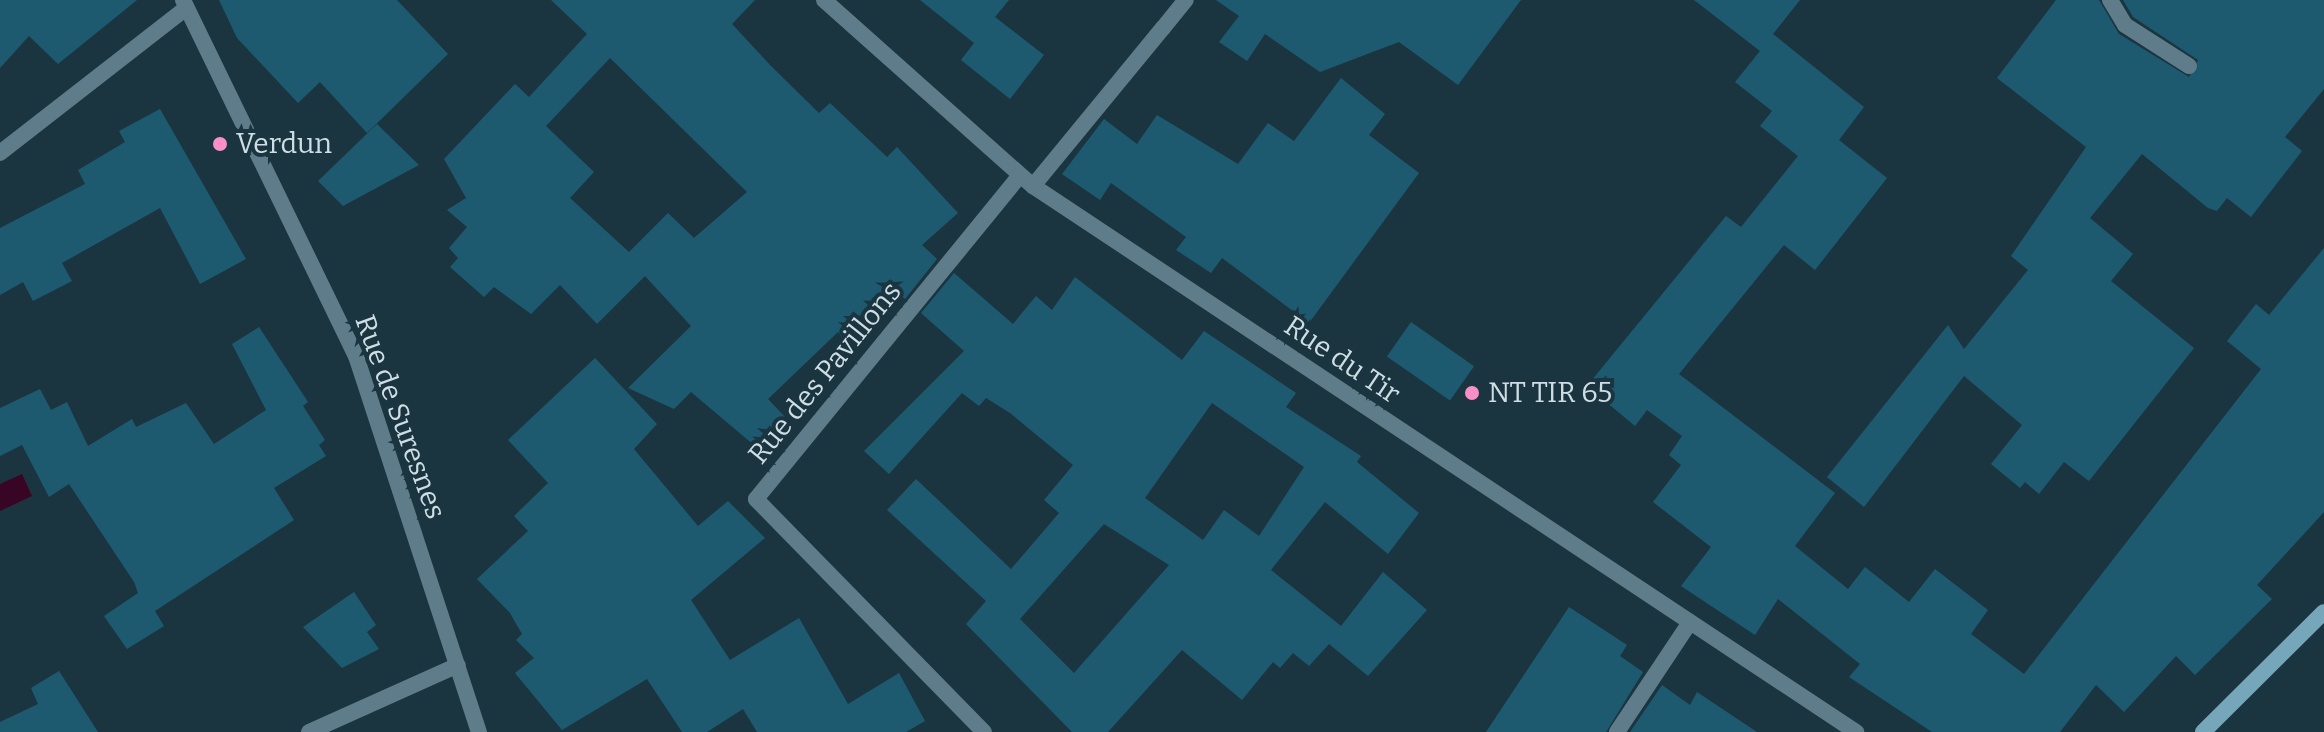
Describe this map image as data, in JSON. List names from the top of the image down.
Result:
{
  "streets": {
    "street": ["Rue du Tir", "Rue des Pavillons", "Rue de Suresnes"]
  },
  "crossings": [
    ["Rue du Tir", "Rue des Pavillons"]
  ],
  "places": ["Verdun", "NT TIR 65"]
}
